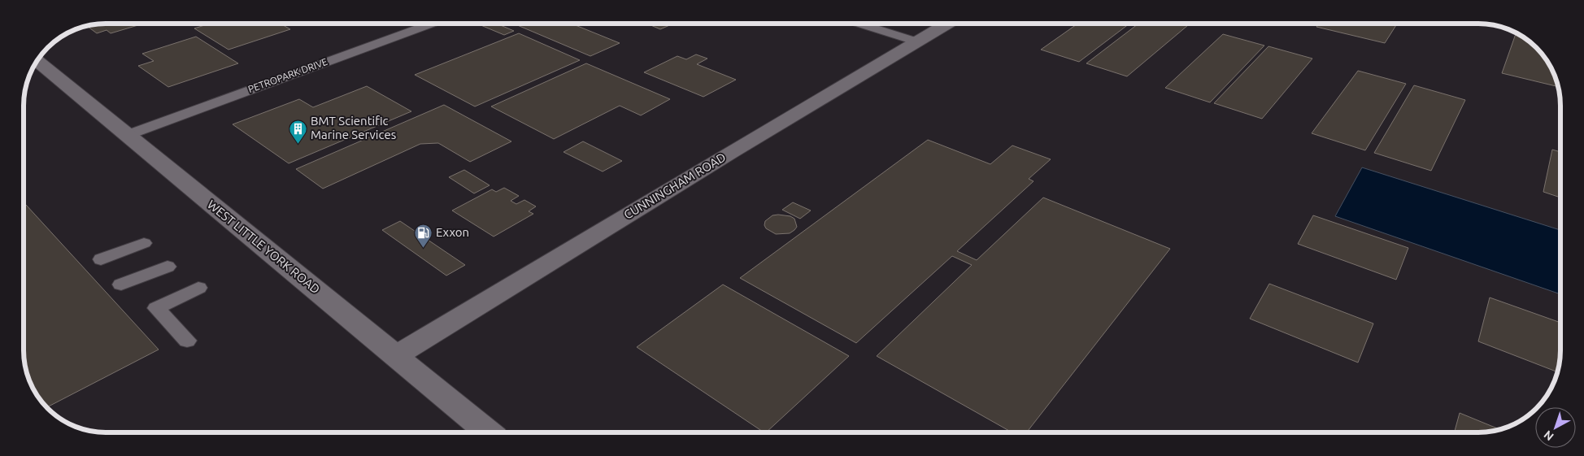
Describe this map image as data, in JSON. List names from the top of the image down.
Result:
{
  "streets": {
    "main road": ["CUNNINGHAM ROAD", "WEST LITTLE YORK ROAD"],
    "street": ["PETROPARK DRIVE"]
  },
  "crossings": [
    ["PETROPARK DRIVE", "WEST LITTLE YORK ROAD"],
    ["CUNNINGHAM ROAD", "WEST LITTLE YORK ROAD"]
  ],
  "places": {
    "building": ["BMT Scientific Marine Services"],
    "fuel station": ["Exxon"]
  },
  "north": "bottom left"
}
